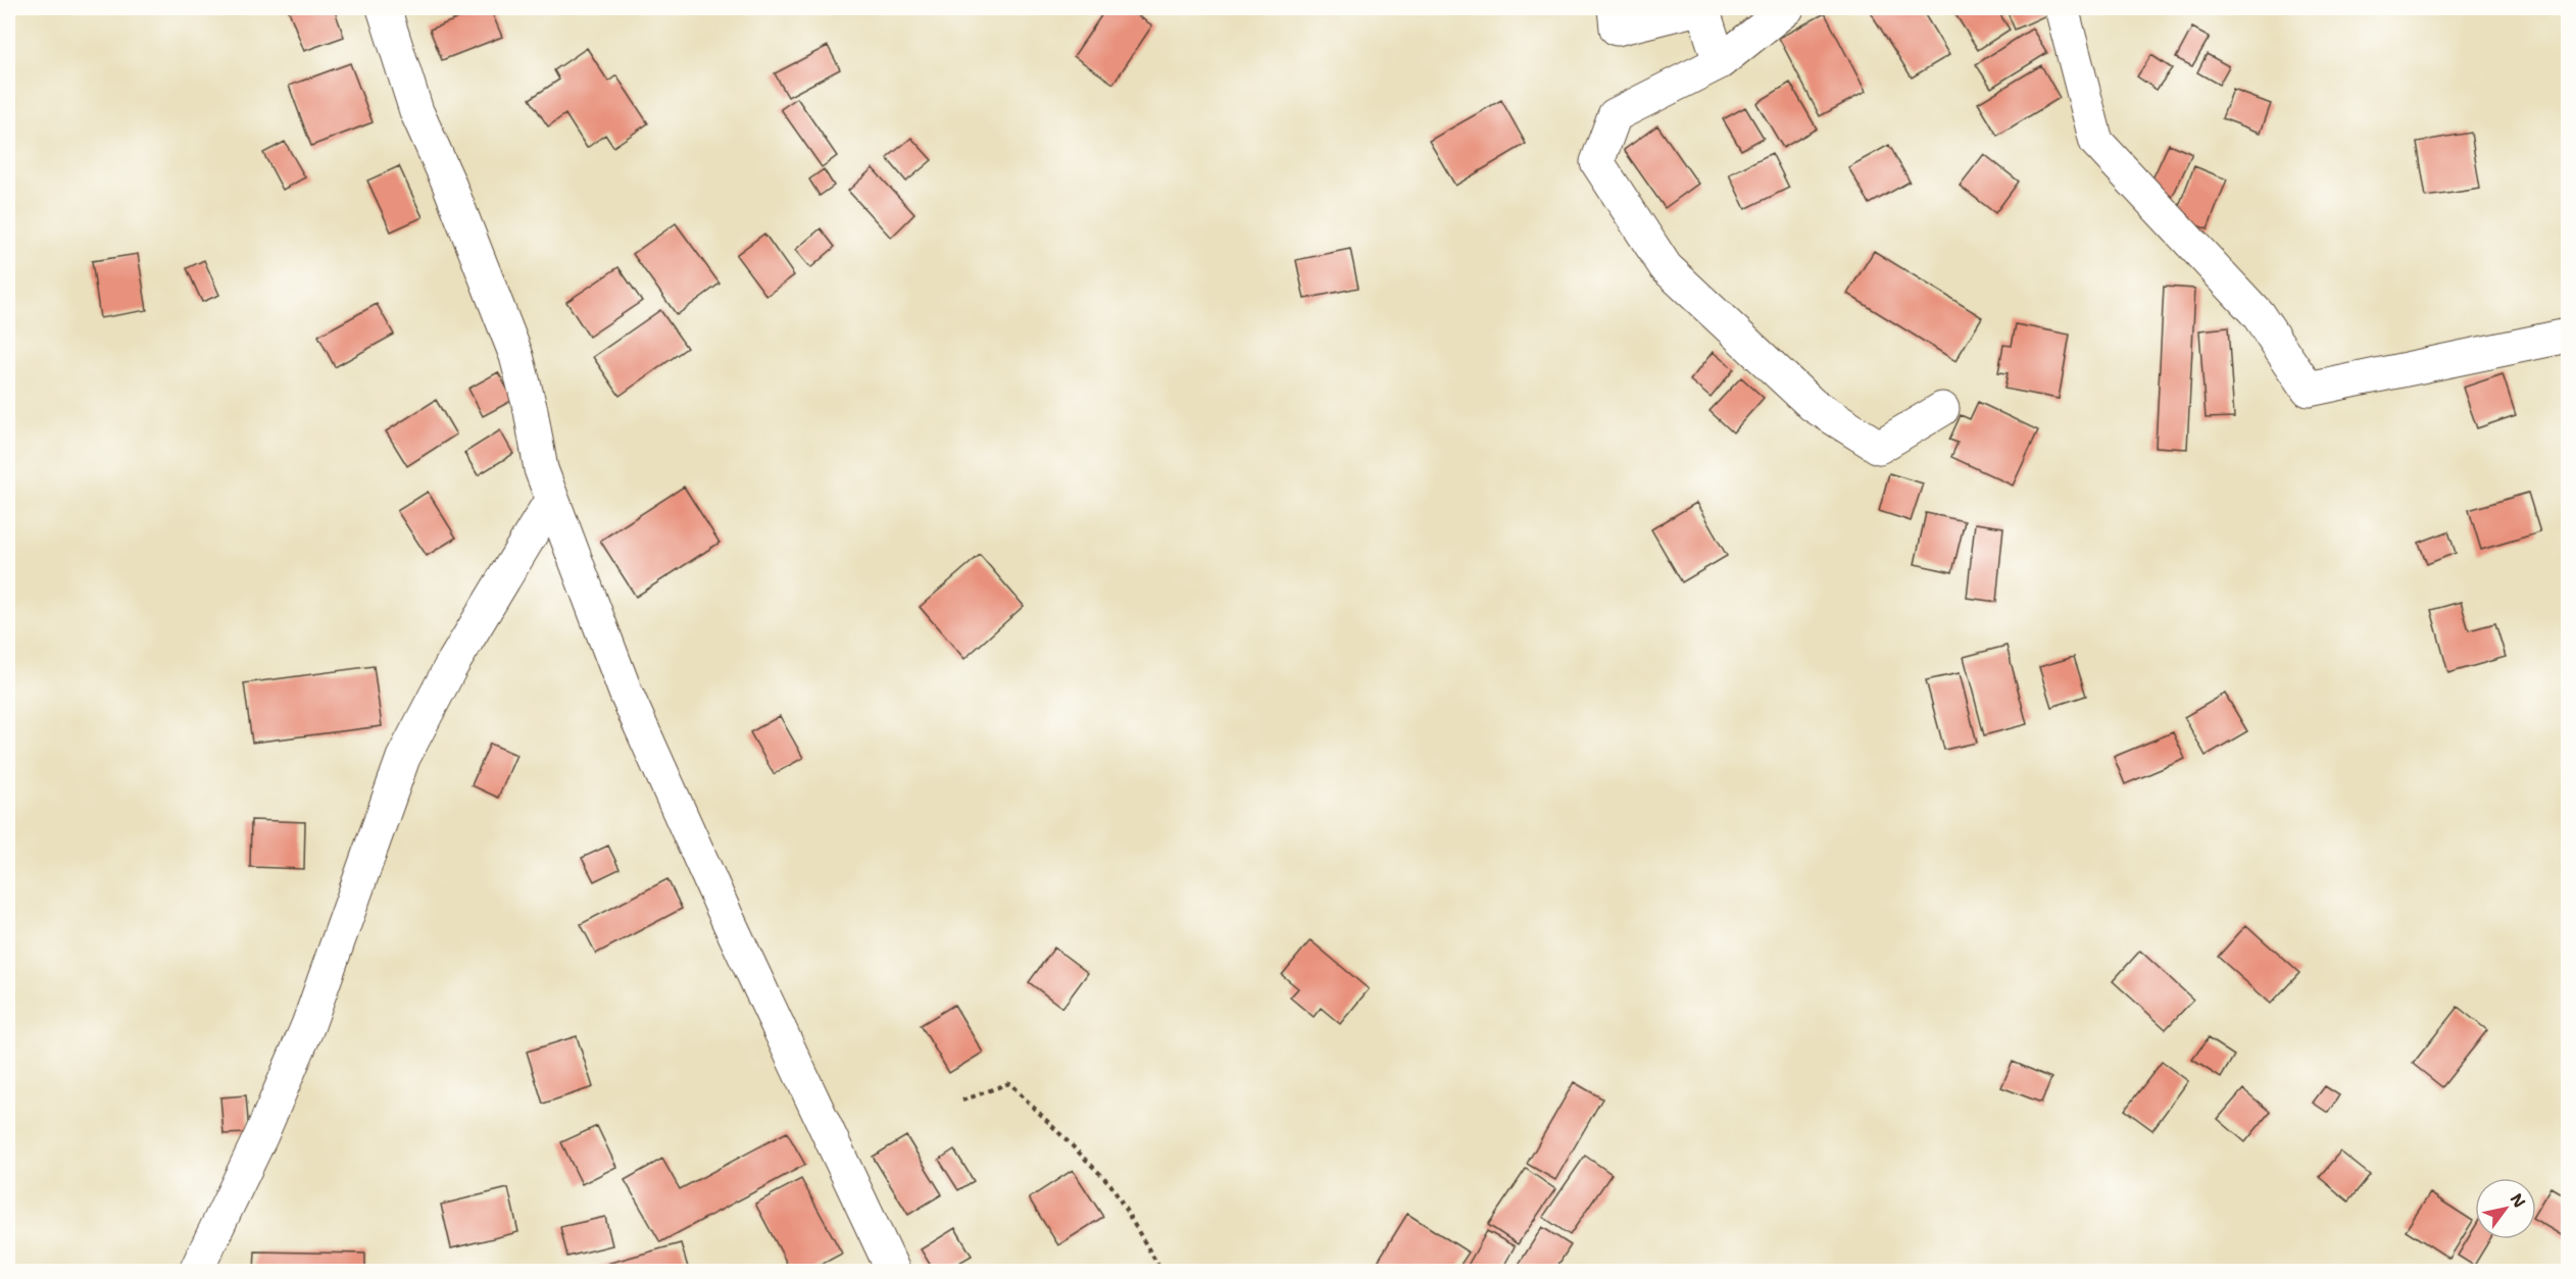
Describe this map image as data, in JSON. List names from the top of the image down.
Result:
{
  "north": "top right"
}
